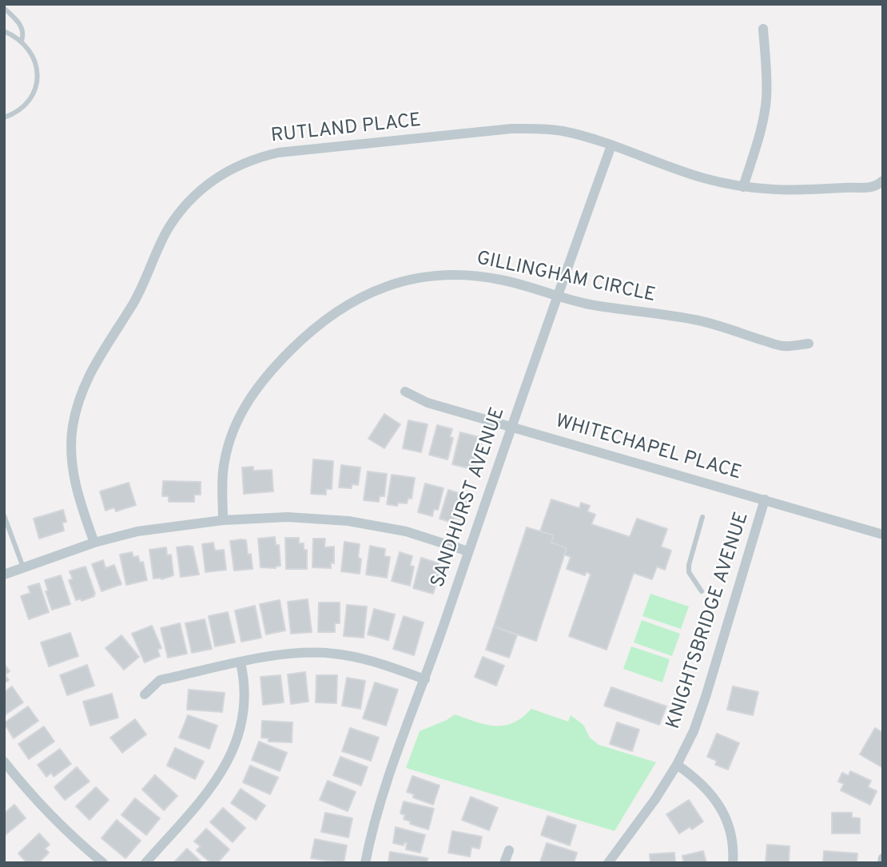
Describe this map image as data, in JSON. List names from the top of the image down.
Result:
{
  "streets": {
    "street": [
      "RUTLAND PLACE",
      "GILLINGHAM CIRCLE",
      "WHITECHAPEL PLACE",
      "SANDHURST AVENUE",
      "KNIGHTSBRIDGE AVENUE"
    ]
  },
  "crossings": [
    ["RUTLAND PLACE", "SANDHURST AVENUE"],
    ["GILLINGHAM CIRCLE", "SANDHURST AVENUE"],
    ["WHITECHAPEL PLACE", "SANDHURST AVENUE"],
    ["WHITECHAPEL PLACE", "KNIGHTSBRIDGE AVENUE"]
  ]
}
